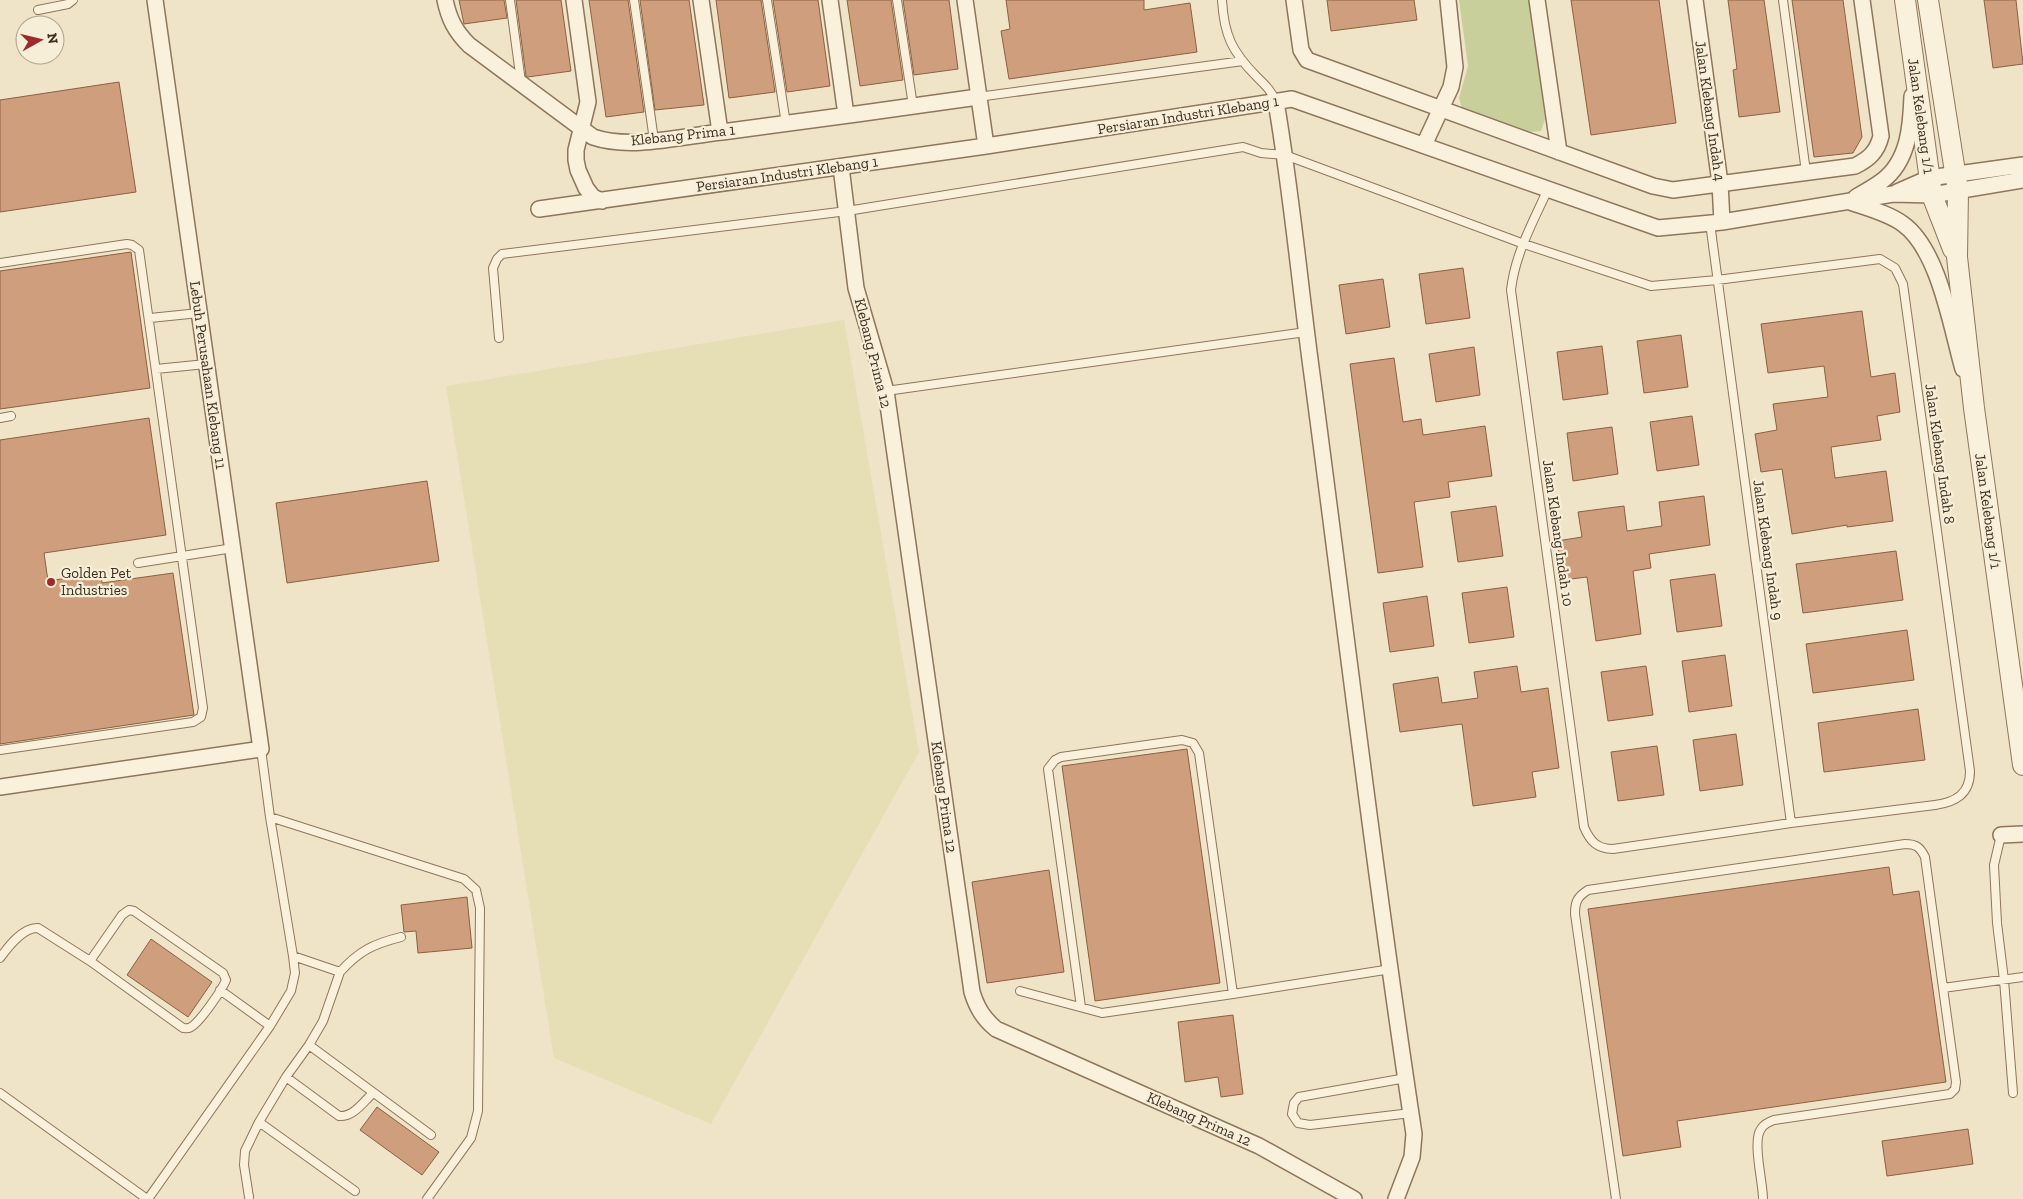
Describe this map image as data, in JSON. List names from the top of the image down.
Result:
{
  "streets": {
    "street": [
      "Jalan Klebang Indah 4",
      "Persiaran Industri Klebang 1",
      "Jalan Kelebang 1/1",
      "Klebang Prima 1",
      "Klebang Prima 12",
      "Lebuh Perusahaan Klebang 11"
    ],
    "lane": ["Jalan Klebang Indah 8", "Jalan Klebang Indah 10", "Jalan Klebang Indah 9"]
  },
  "crossings": [
    ["Jalan Klebang Indah 4", "Persiaran Industri Klebang 1"],
    ["Jalan Klebang Indah 4", "Jalan Klebang Indah 9"],
    ["Persiaran Industri Klebang 1", "Jalan Kelebang 1/1"],
    ["Persiaran Industri Klebang 1", "Klebang Prima 12"],
    ["Persiaran Industri Klebang 1", "Jalan Klebang Indah 10"],
    ["Persiaran Industri Klebang 1", "Jalan Klebang Indah 9"],
    ["Jalan Klebang Indah 8", "Jalan Klebang Indah 10"],
    ["Jalan Klebang Indah 8", "Jalan Klebang Indah 9"],
    ["Jalan Klebang Indah 10", "Jalan Klebang Indah 9"]
  ],
  "places": ["Golden Pet Industries"],
  "north": "right"
}
